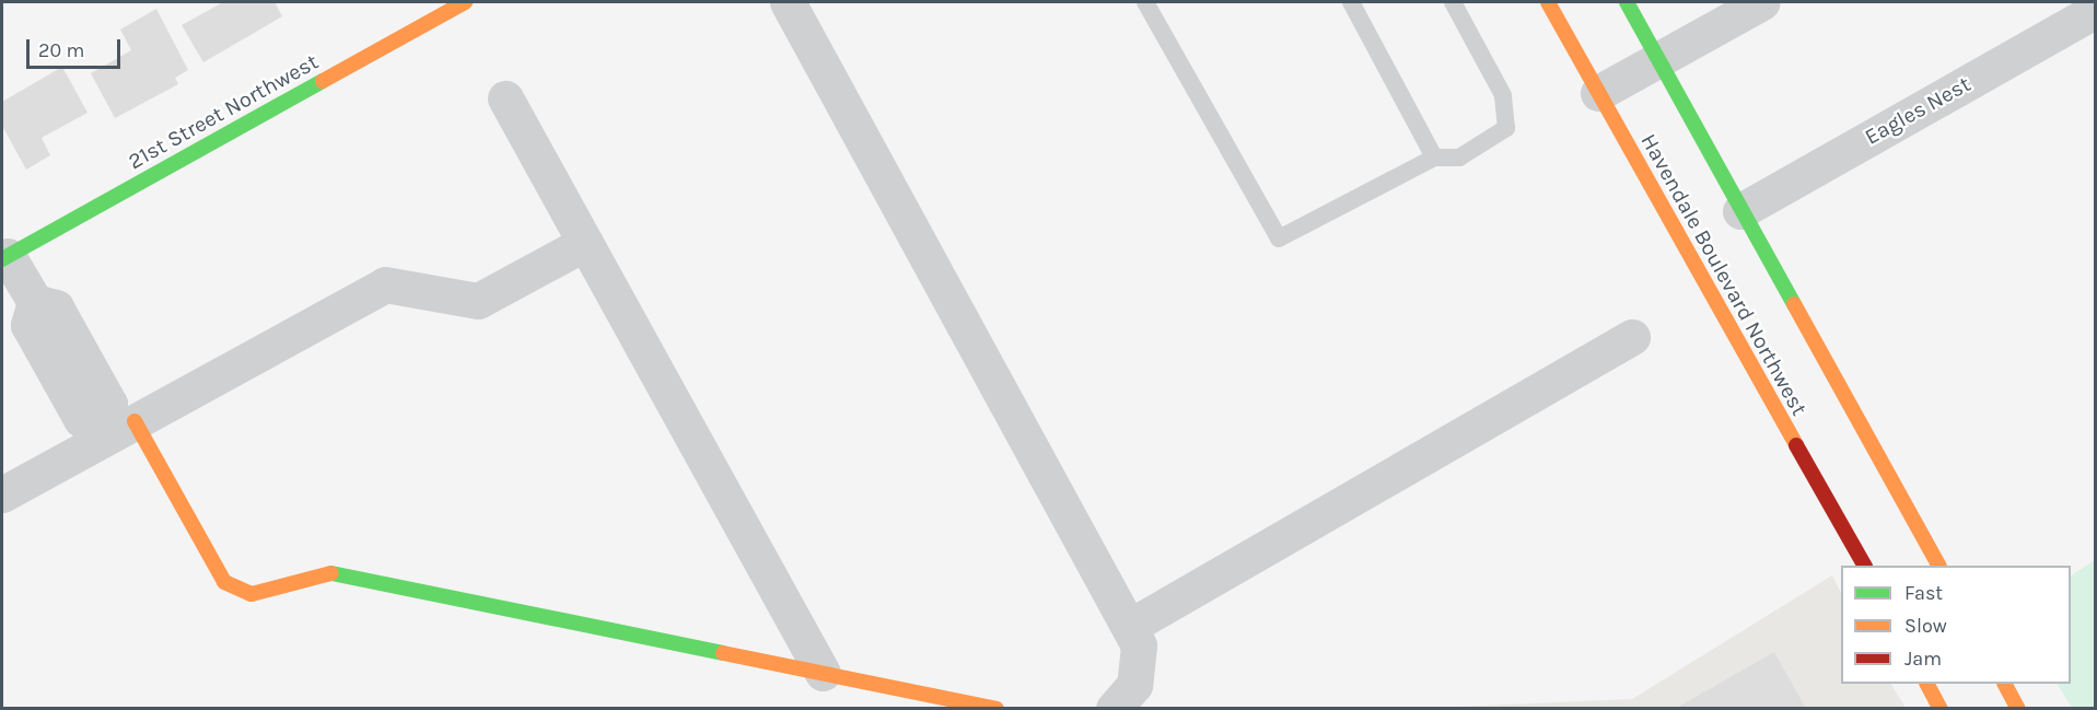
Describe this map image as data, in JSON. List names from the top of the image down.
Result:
{
  "streets": {
    "street": ["Eagles Nest", "21st Street Northwest", "Havendale Boulevard Northwest"]
  },
  "legend": ["Fast", "Slow", "Jam"],
  "scale_bar": "20 m"
}
